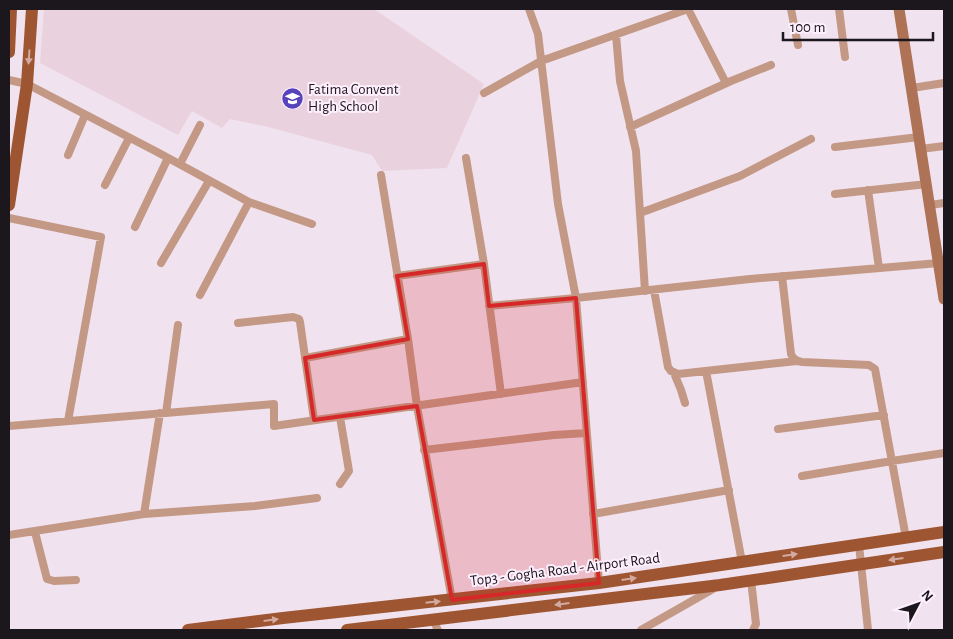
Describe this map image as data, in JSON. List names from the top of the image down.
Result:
{
  "streets": {
    "main road": ["Top3 - Gogha Road - Airport Road"]
  },
  "places": {
    "school or university": ["Fatima Convent High School"]
  },
  "scale_bar": "100 m",
  "north": "top right"
}
